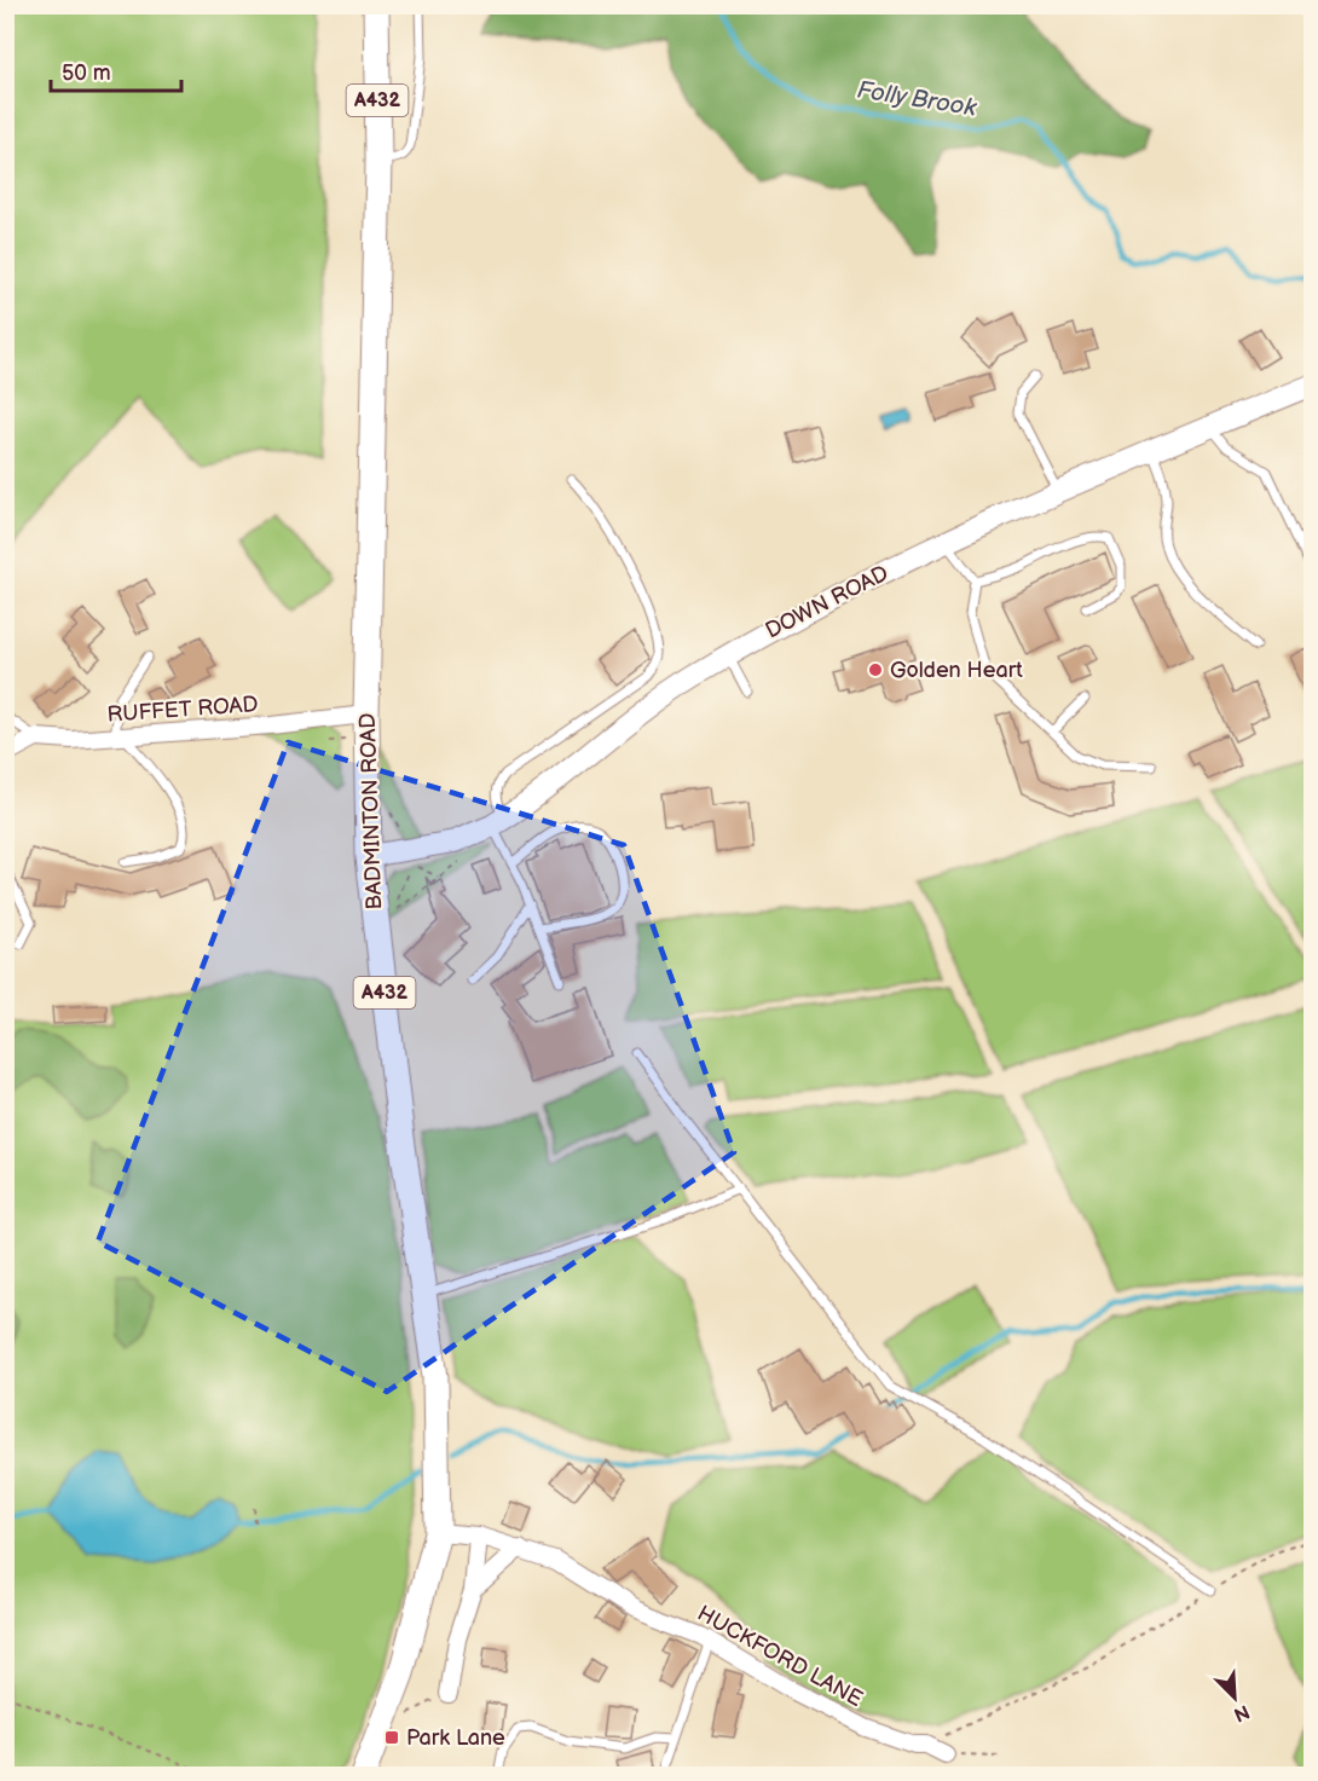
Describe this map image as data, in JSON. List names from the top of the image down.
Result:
{
  "streets": {
    "main road": ["A432", "BADMINTON ROAD"],
    "street": ["DOWN ROAD", "RUFFET ROAD", "HUCKFORD LANE"]
  },
  "crossings": [
    ["DOWN ROAD", "BADMINTON ROAD"],
    ["RUFFET ROAD", "BADMINTON ROAD"],
    ["BADMINTON ROAD", "HUCKFORD LANE"]
  ],
  "water": ["Folly Brook"],
  "places": {
    "other": ["Golden Heart"],
    "transit": ["Park Lane"]
  },
  "scale_bar": "50 m",
  "north": "bottom right"
}
